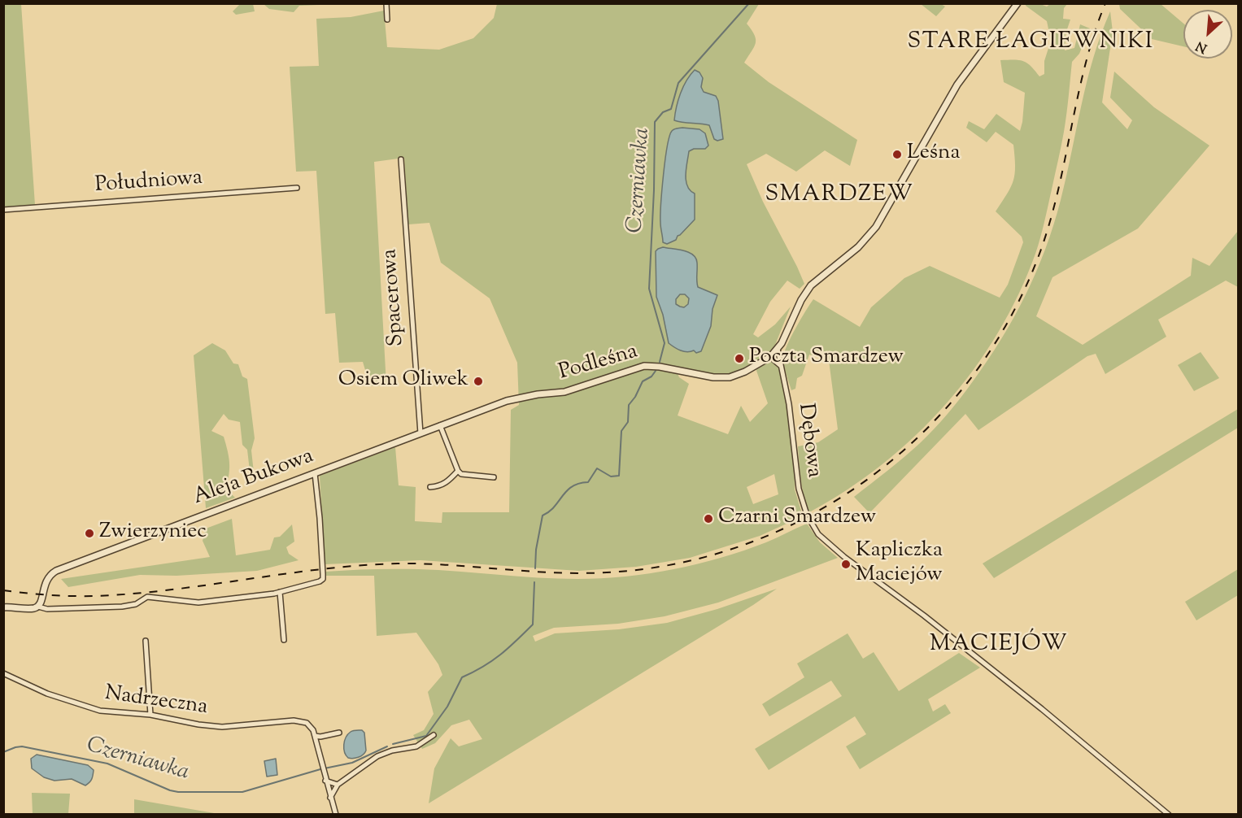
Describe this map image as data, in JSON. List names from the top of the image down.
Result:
{
  "streets": {
    "street": [
      "Południowa",
      "Spacerowa",
      "Podleśna",
      "Dębowa",
      "Aleja Bukowa",
      "Nadrzeczna"
    ]
  },
  "crossings": [
    ["Spacerowa", "Aleja Bukowa"],
    ["Podleśna", "Dębowa"],
    ["Podleśna", "Aleja Bukowa"]
  ],
  "districts": ["STARE ŁAGIEWNIKI", "SMARDZEW", "MACIEJÓW"],
  "water": ["Czerniawka"],
  "places": [
    "Leśna",
    "Poczta Smardzew",
    "Osiem Oliwek",
    "Czarni Smardzew",
    "Zwierzyniec",
    "Kapliczka Maciejów"
  ],
  "north": "bottom left"
}
